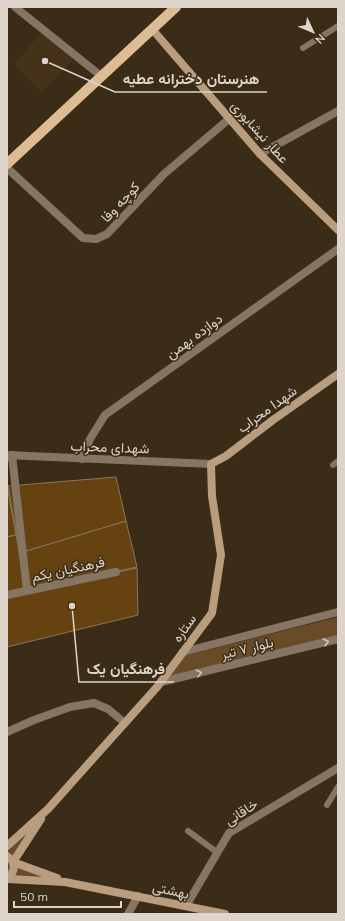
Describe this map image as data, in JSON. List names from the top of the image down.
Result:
{
  "streets": {
    "street": [
      "عطار نیشابوری",
      "کوچه وفا",
      "دوازده بهمن",
      "شهدا محراب",
      "شهدای محراب",
      "فرهنگیان یکم",
      "ستاره",
      "بلوار ۷ تیر",
      "خاقانی",
      "بهشتی"
    ]
  },
  "crossings": [
    ["عطار نیشابوری", "کوچه وفا"],
    ["دوازده بهمن", "شهدای محراب"],
    ["شهدا محراب", "شهدای محراب"],
    ["شهدا محراب", "ستاره"],
    ["شهدای محراب", "فرهنگیان یکم"],
    ["شهدای محراب", "ستاره"],
    ["ستاره", "بلوار ۷ تیر"],
    ["خاقانی", "بهشتی"]
  ],
  "places": ["هنرستان دخترانه عطیه", "فرهنگیان یک"],
  "scale_bar": "50 m",
  "north": "bottom right"
}
